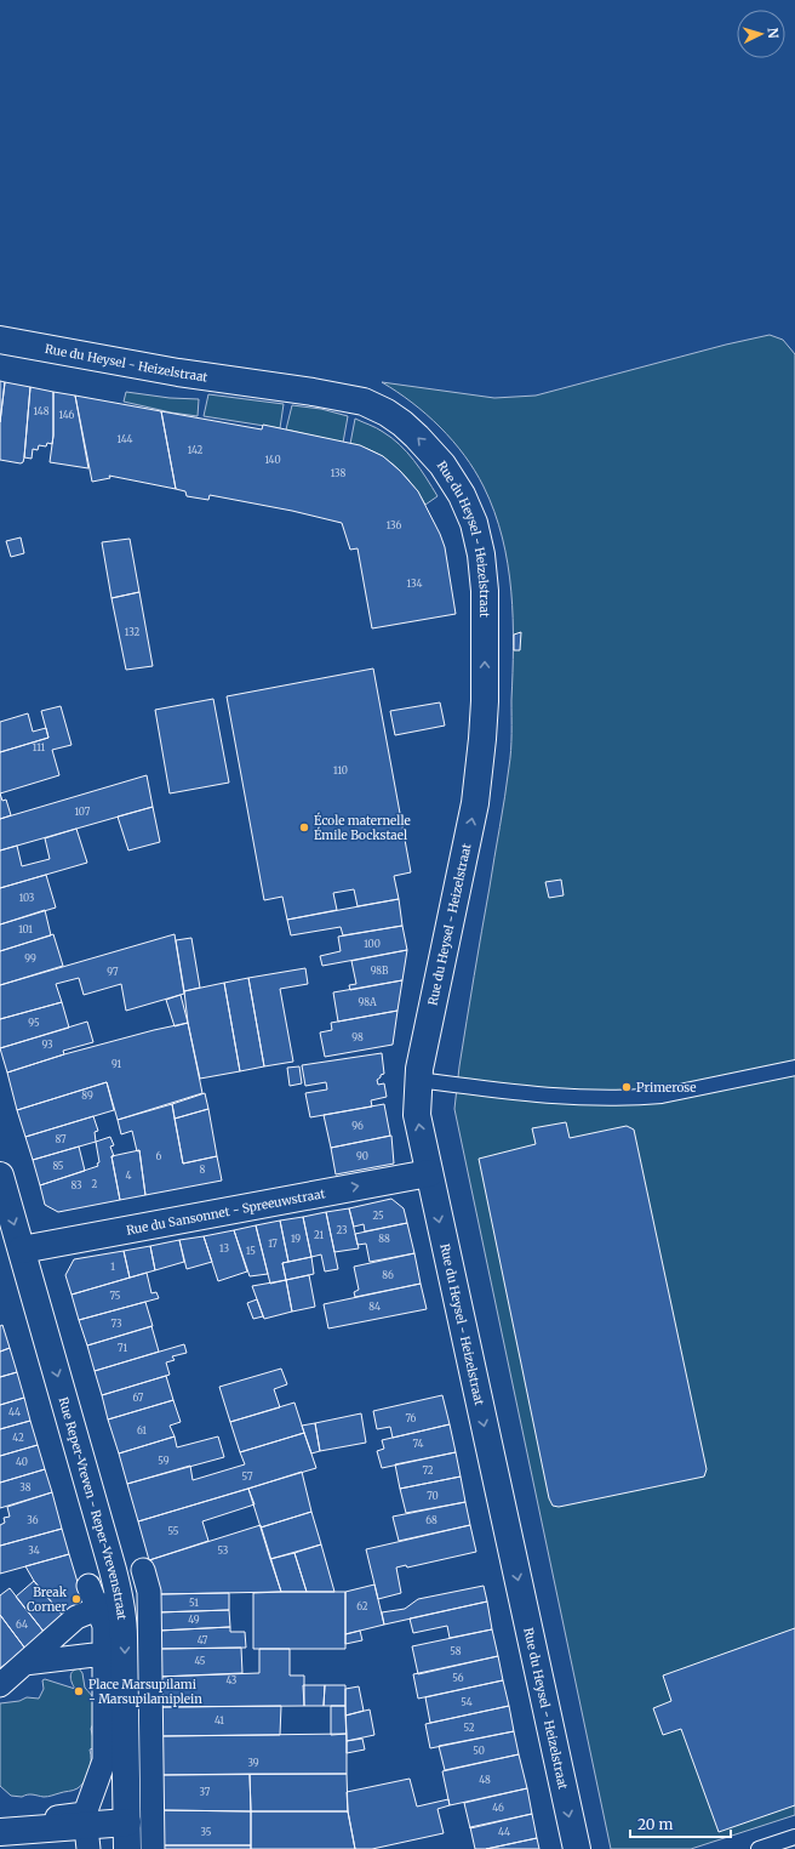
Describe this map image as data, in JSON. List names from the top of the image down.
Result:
{
  "streets": {
    "street": ["Rue du Heysel - Heizelstraat", "Rue du Sansonnet - Spreeuwstraat", "Rue Reper-Vreven - Reper-Vrevenstraat"]
  },
  "crossings": [
    ["Rue du Heysel - Heizelstraat", "Rue du Sansonnet - Spreeuwstraat"],
    ["Rue du Sansonnet - Spreeuwstraat", "Rue Reper-Vreven - Reper-Vrevenstraat"]
  ],
  "one_way": ["Rue du Sansonnet - Spreeuwstraat"],
  "places": [
    "École maternelle Émile Bockstael",
    "Primerose",
    "Break Corner",
    "Place Marsupilami - Marsupilamiplein"
  ],
  "house_numbers": [
    "148",
    "146",
    "144",
    "142",
    "140",
    "138",
    "136",
    "134",
    "132",
    "111",
    "110",
    "107",
    "103",
    "101",
    "100",
    "99",
    "98B",
    "97",
    "98A",
    "95",
    "98",
    "93",
    "91",
    "89",
    "96",
    "87",
    "6",
    "90",
    "85",
    "8",
    "4",
    "2",
    "83",
    "25",
    "23",
    "21",
    "19",
    "88",
    "17",
    "13",
    "15",
    "1",
    "86",
    "75",
    "84",
    "73",
    "71",
    "67",
    "44",
    "76",
    "61",
    "42",
    "74",
    "59",
    "40",
    "72",
    "57",
    "38",
    "70",
    "36",
    "68",
    "55",
    "34",
    "53",
    "51",
    "62",
    "49",
    "64",
    "47",
    "58",
    "45",
    "56",
    "43",
    "54",
    "41",
    "52",
    "50",
    "39",
    "48",
    "37",
    "46",
    "35",
    "44"
  ],
  "scale_bar": "20 m",
  "north": "right"
}
